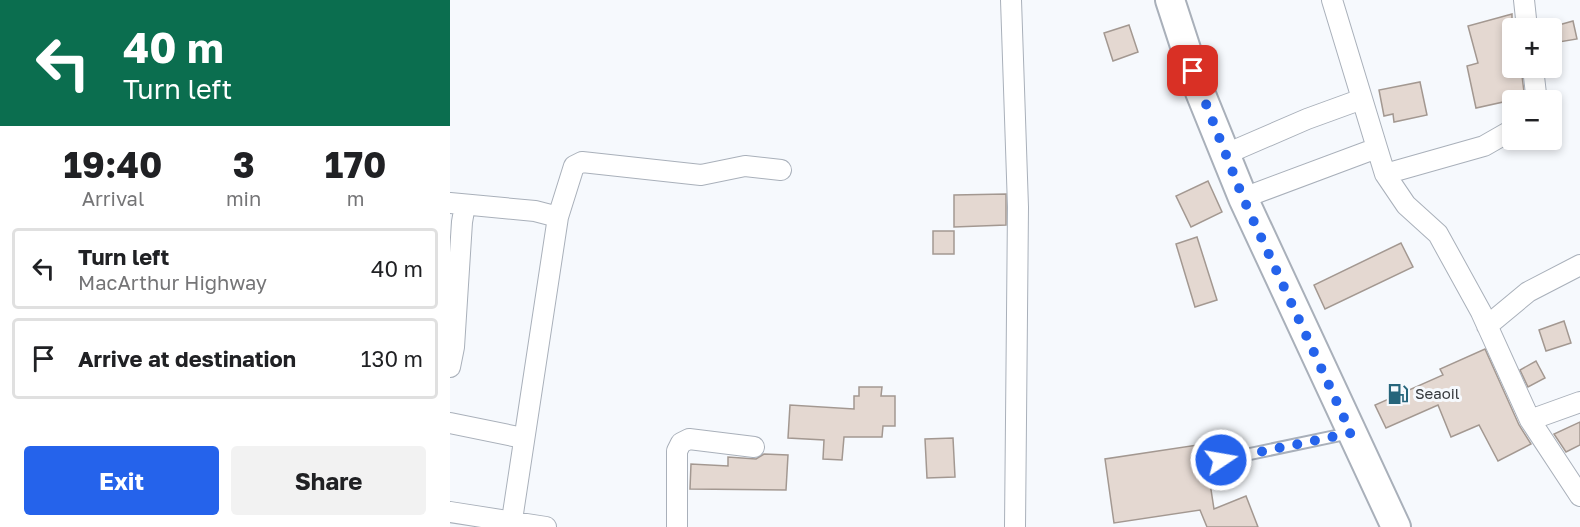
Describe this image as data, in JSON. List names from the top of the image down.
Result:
{
  "places": {
    "fuel station": ["Seaoil"]
  },
  "page": {
    "turn": ["40 m", "Turn left"],
    "map_buttons": ["+", "−"],
    "eta": [
      "19:40",
      "Arrival",
      "3",
      "min",
      "170",
      "m"
    ],
    "list": [
      {
        "name": "Turn left",
        "note": "MacArthur Highway",
        "value": "40 m"
      },
      {
        "name": "Arrive at destination",
        "value": "130 m"
      }
    ],
    "buttons": ["Exit", "Share"]
  }
}
